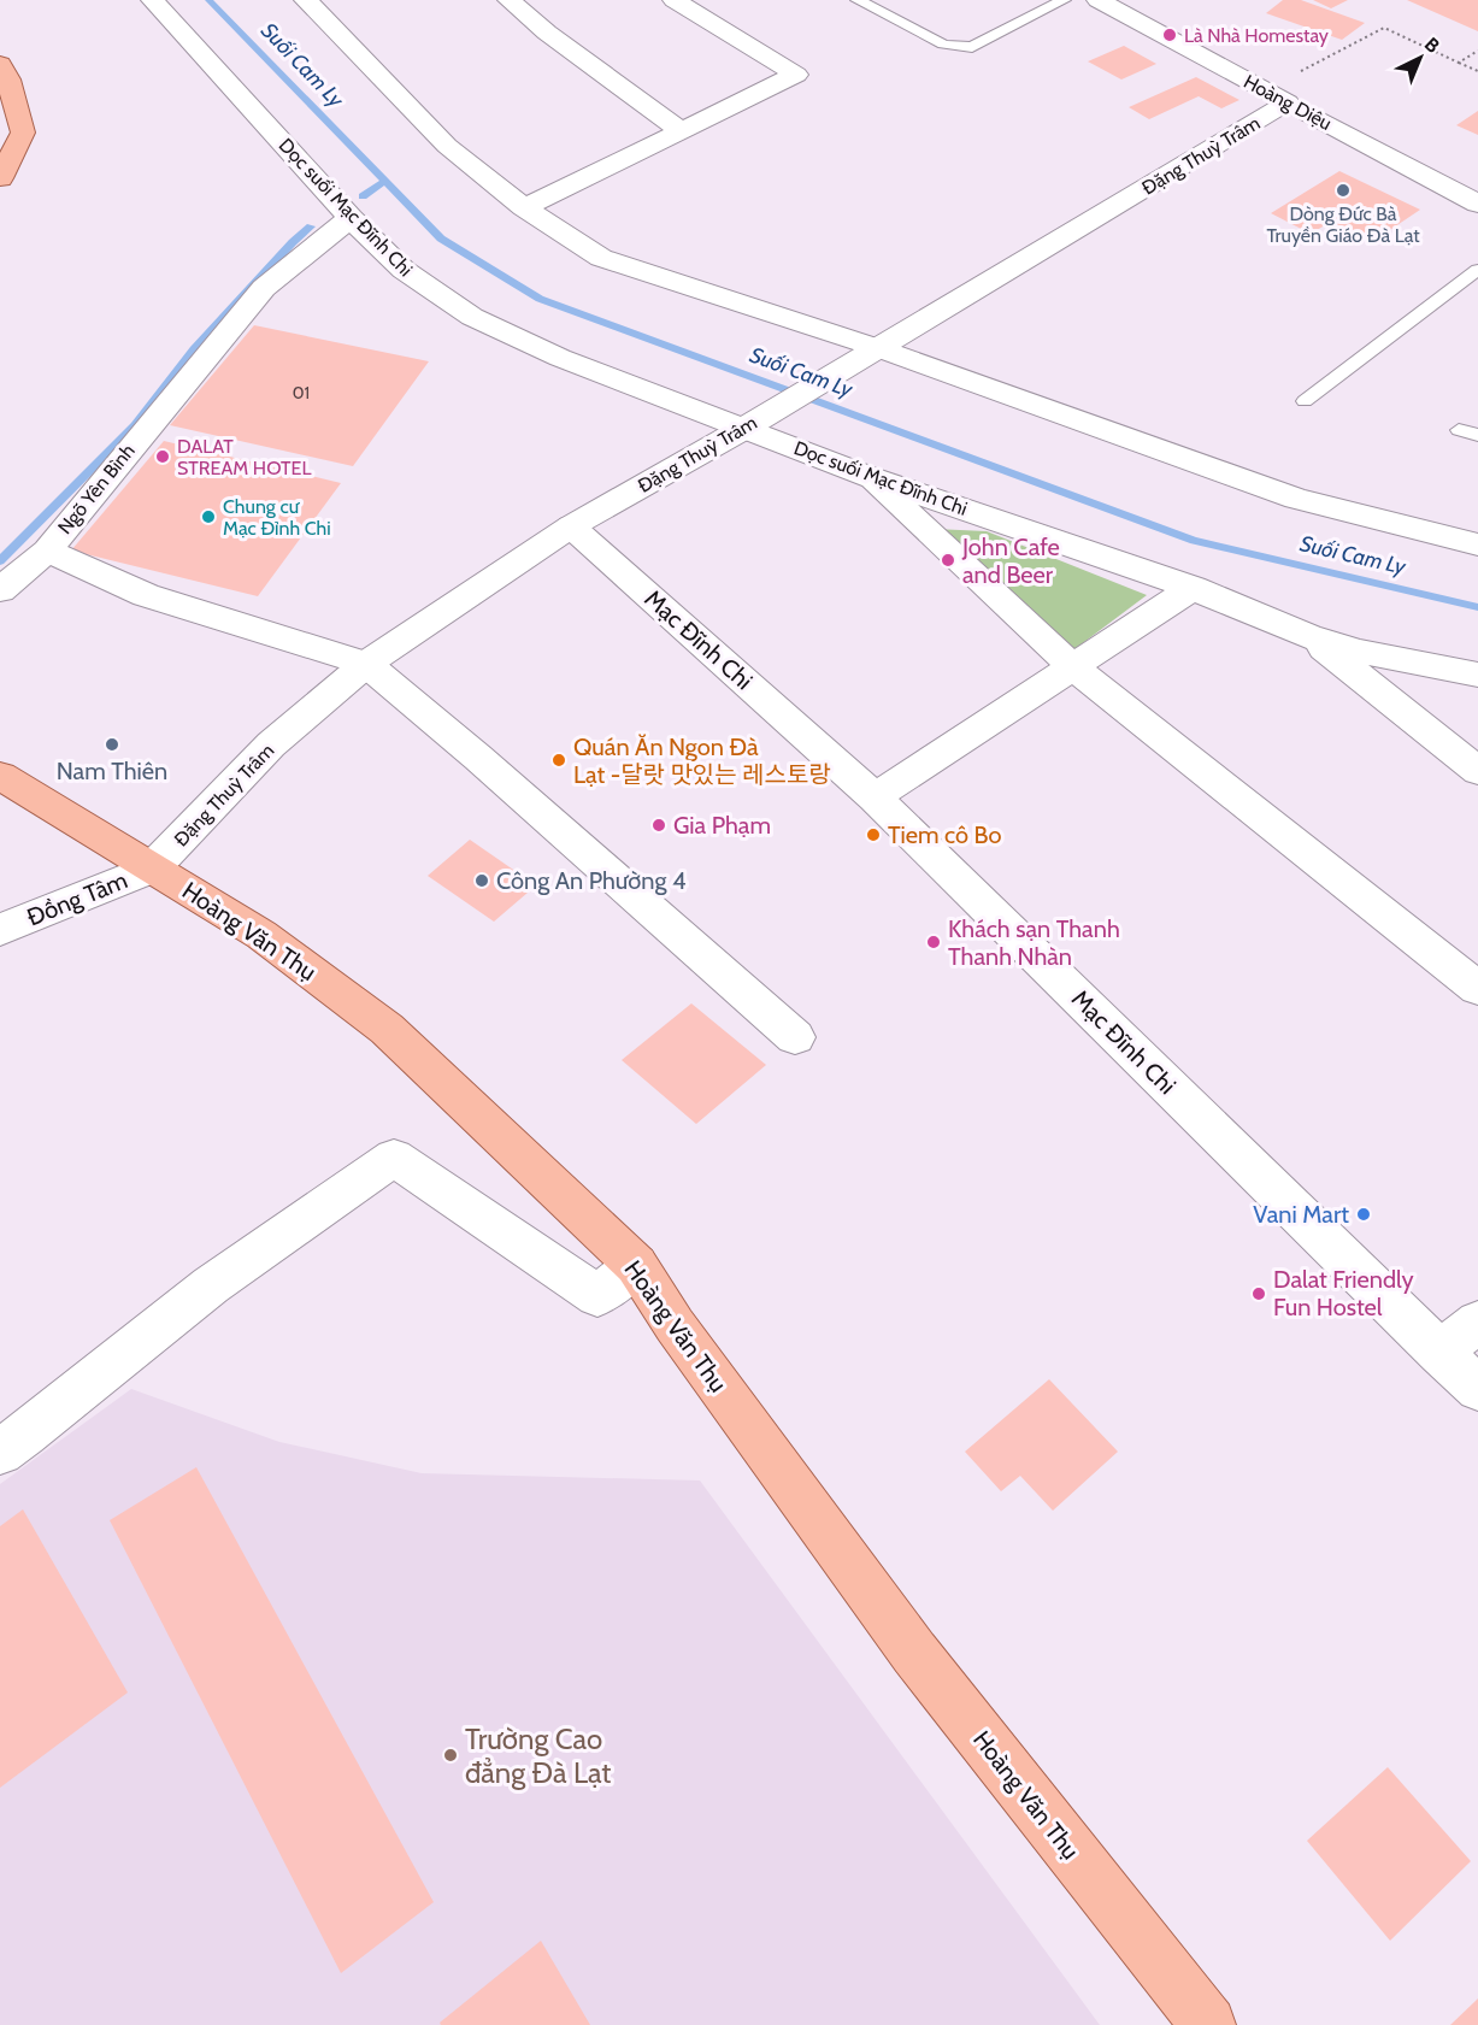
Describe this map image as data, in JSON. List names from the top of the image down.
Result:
{
  "streets": {
    "main road": ["Hoàng Văn Thụ"],
    "street": [
      "Hoàng Diệu",
      "Đặng Thuỳ Trâm",
      "Dọc suối Mạc Đĩnh Chi",
      "Ngõ Yên Bình",
      "Mạc Đĩnh Chi",
      "Đồng Tâm"
    ]
  },
  "crossings": [
    ["Hoàng Diệu", "Đặng Thuỳ Trâm"],
    ["Đặng Thuỳ Trâm", "Dọc suối Mạc Đĩnh Chi"],
    ["Đặng Thuỳ Trâm", "Ngõ Yên Bình"],
    ["Đặng Thuỳ Trâm", "Mạc Đĩnh Chi"],
    ["Đặng Thuỳ Trâm", "Đồng Tâm"],
    ["Đặng Thuỳ Trâm", "Hoàng Văn Thụ"],
    ["Dọc suối Mạc Đĩnh Chi", "Ngõ Yên Bình"],
    ["Đồng Tâm", "Hoàng Văn Thụ"]
  ],
  "water": ["Suối Cam Ly"],
  "places": [
    "Là Nhà Homestay",
    "Dòng Đức Bà Truyền Giáo Đà Lạt",
    "DALAT STREAM HOTEL",
    "Chung cư Mạc Đỉnh Chi",
    "John Cafe and Beer",
    "Nam Thiên",
    "Quán Ăn Ngon Đà Lạt -달랏 맛있는 레스토랑",
    "Gia Phạm",
    "Tiem cô Bo",
    "Công An Phường 4",
    "Khách sạn Thanh Thanh Nhàn",
    "Vani Mart",
    "Dalat Friendly Fun Hostel",
    "Trường Cao đẳng Đà Lạt"
  ],
  "house_numbers": ["01"],
  "north": "top right"
}
